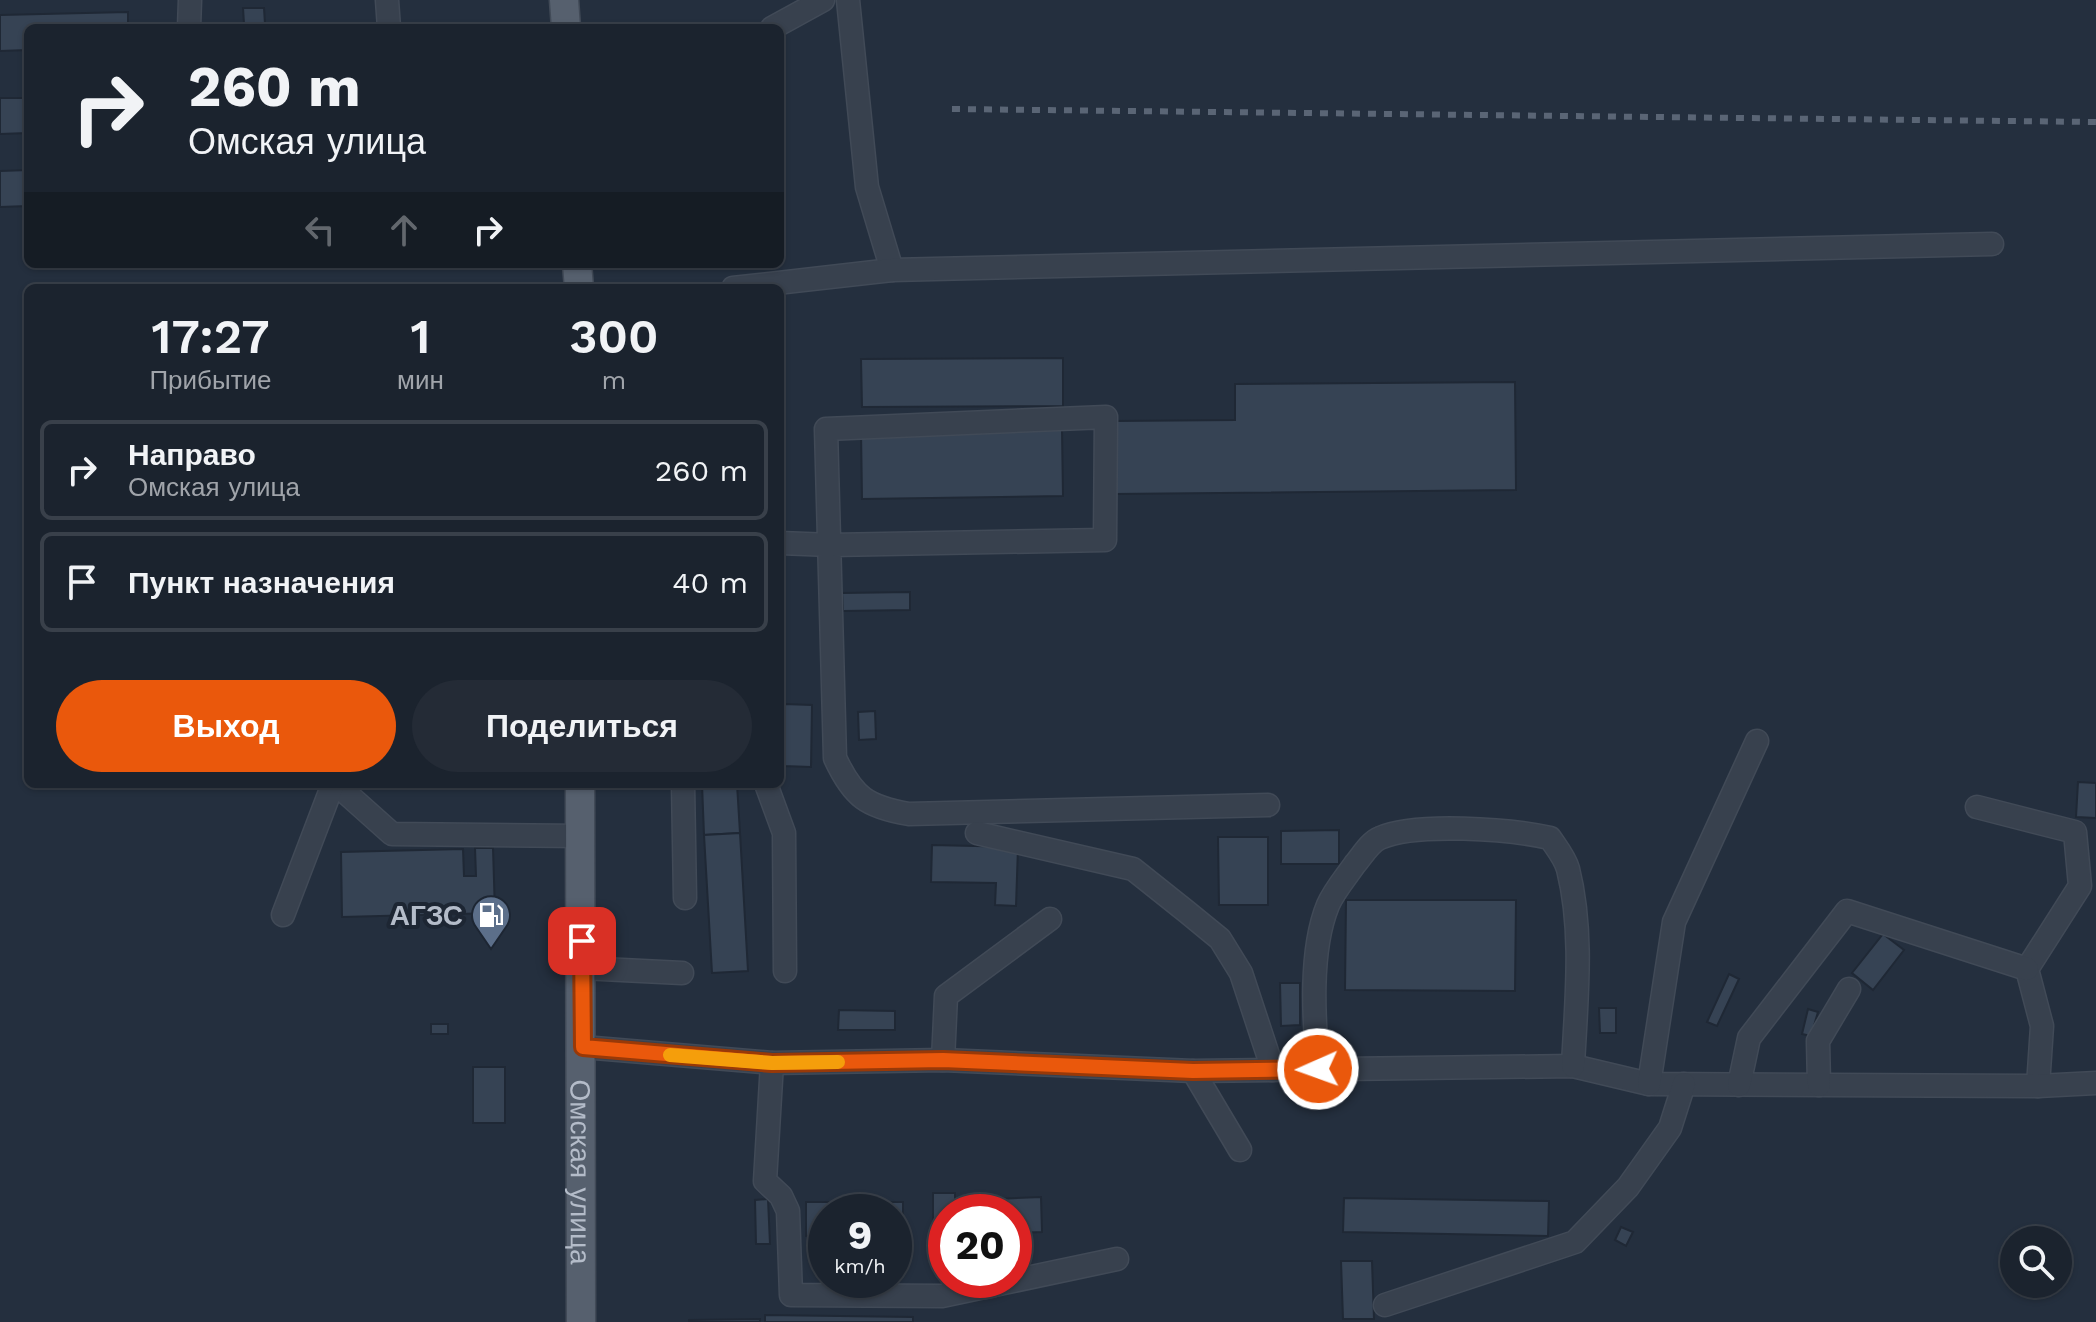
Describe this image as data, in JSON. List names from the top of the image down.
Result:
{
  "streets": {
    "main road": ["Омская улица"]
  },
  "places": {
    "fuel station": ["АГЗС"]
  },
  "page": {
    "turn": ["260 m", "Омская улица"],
    "eta": [
      "17:27",
      "Прибытие",
      "1",
      "мин",
      "300",
      "m"
    ],
    "list": [
      {
        "name": "Направо",
        "note": "Омская улица",
        "value": "260 m"
      },
      {
        "name": "Пункт назначения",
        "value": "40 m"
      }
    ],
    "buttons": ["Выход", "Поделиться"],
    "speed": "9 km/h",
    "limit": "20"
  }
}
